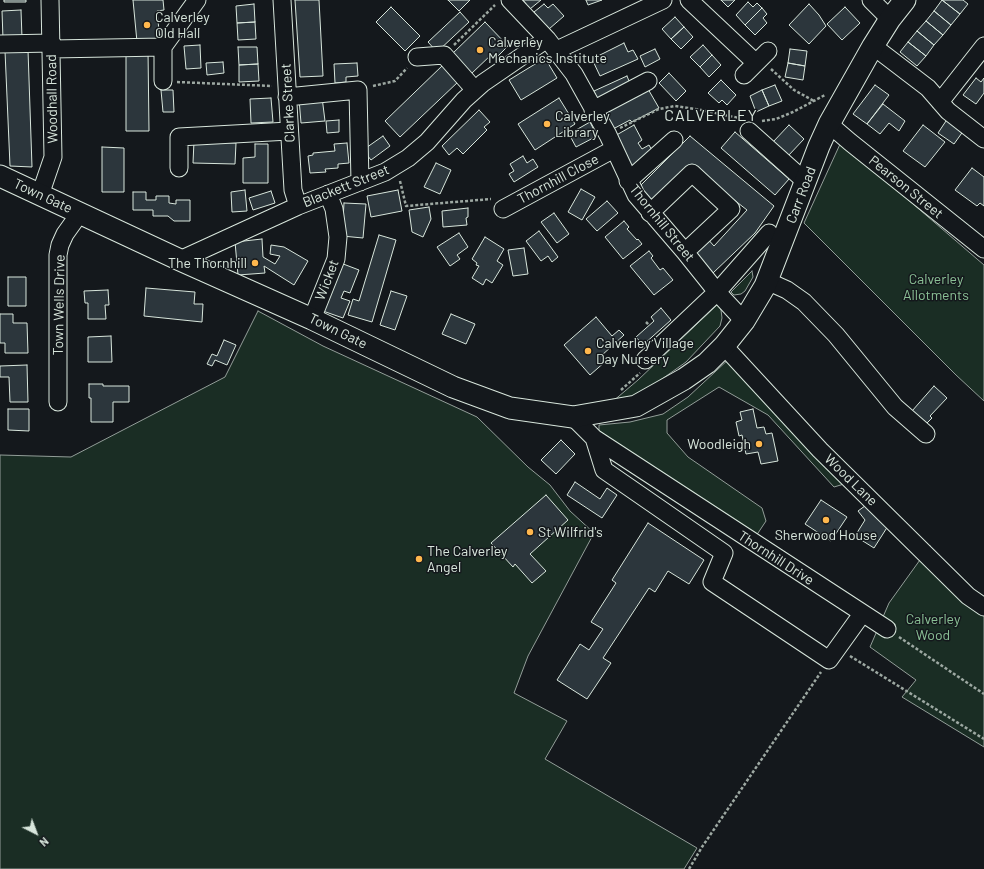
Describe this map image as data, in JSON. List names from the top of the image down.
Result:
{
  "streets": {
    "main road": ["Carr Road", "Town Gate"],
    "street": [
      "Woodhall Road",
      "Clarke Street",
      "Thornhill Close",
      "Blackett Street",
      "Pearson Street",
      "Thornhill Street",
      "Wicket",
      "Town Wells Drive",
      "Wood Lane",
      "Thornhill Drive"
    ]
  },
  "crossings": [
    ["Woodhall Road", "Town Gate"],
    ["Clarke Street", "Blackett Street"],
    ["Thornhill Close", "Thornhill Street"],
    ["Blackett Street", "Town Gate"],
    ["Blackett Street", "Thornhill Street"],
    ["Blackett Street", "Wicket"],
    ["Pearson Street", "Carr Road"],
    ["Carr Road", "Town Gate"],
    ["Carr Road", "Thornhill Street"],
    ["Carr Road", "Wood Lane"],
    ["Town Gate", "Wicket"],
    ["Town Gate", "Town Wells Drive"],
    ["Town Gate", "Thornhill Drive"]
  ],
  "districts": ["CALVERLEY"],
  "parks": ["Calverley Allotments", "Calverley Wood"],
  "places": [
    "Calverley Old Hall",
    "Calverley Mechanics Institute",
    "Calverley Library",
    "The Thornhill",
    "Calverley Village Day Nursery",
    "Woodleigh",
    "Sherwood House",
    "St Wilfrid's",
    "The Calverley Angel"
  ],
  "north": "bottom right"
}
